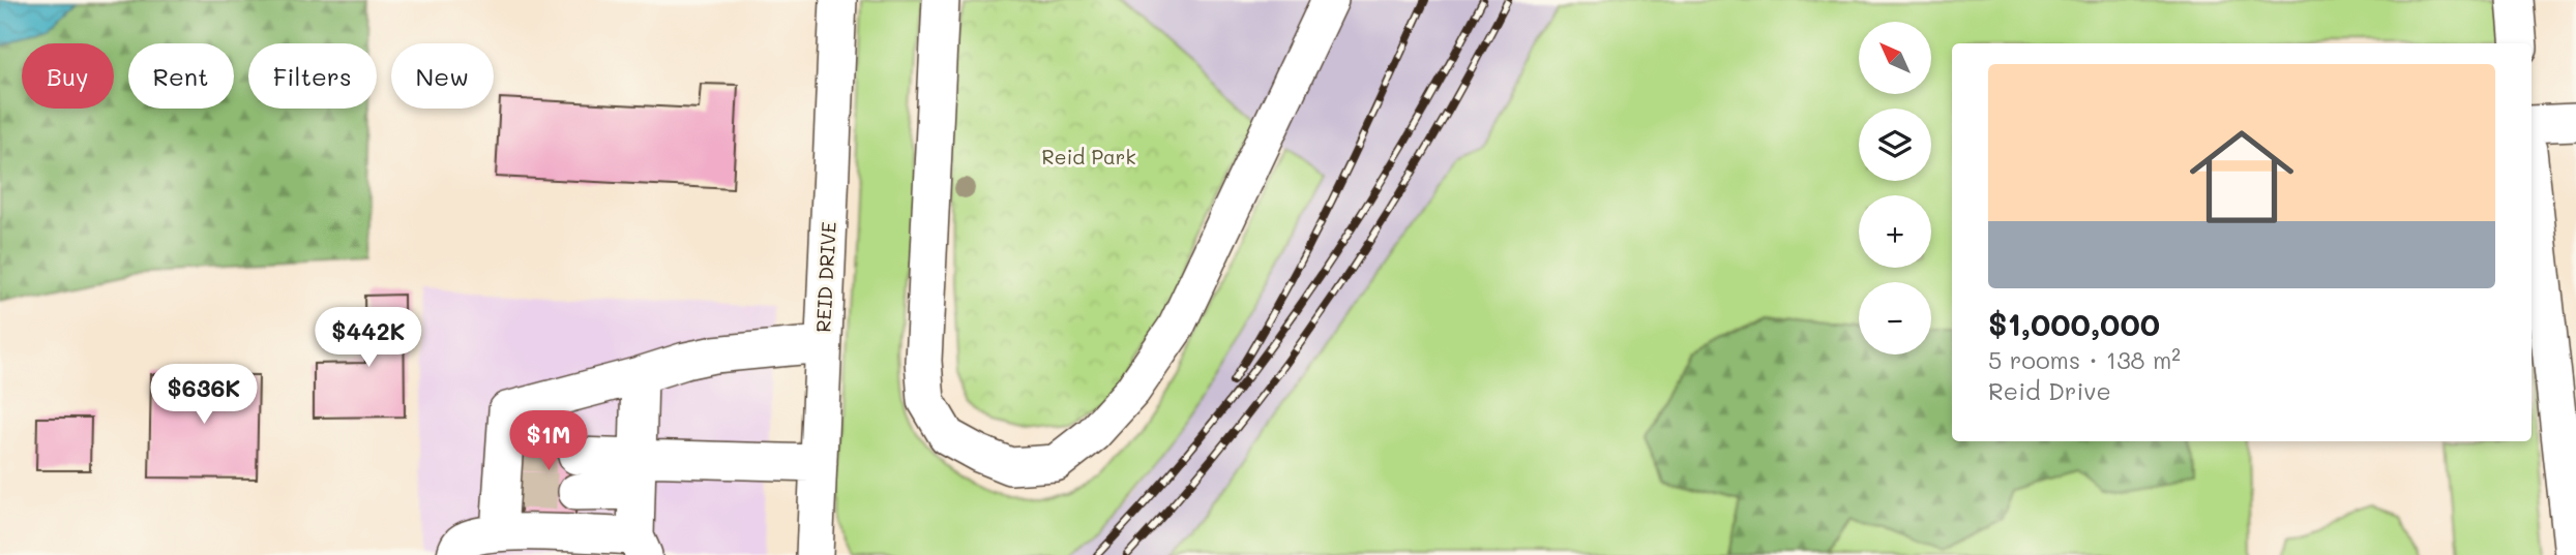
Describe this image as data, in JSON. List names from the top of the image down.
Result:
{
  "streets": {
    "street": ["REID DRIVE"]
  },
  "parks": ["Reid Park"],
  "north": "top left",
  "page": {
    "map_buttons": ["+", "−"],
    "chip": [
      "Buy",
      "Rent",
      "Filters",
      "New"
    ],
    "list": [
      {
        "name": "$1,000,000",
        "note": "5 rooms · 138 m² · Reid Drive"
      }
    ],
    "price": ["$442K", "$636K", "$1M"]
  }
}
